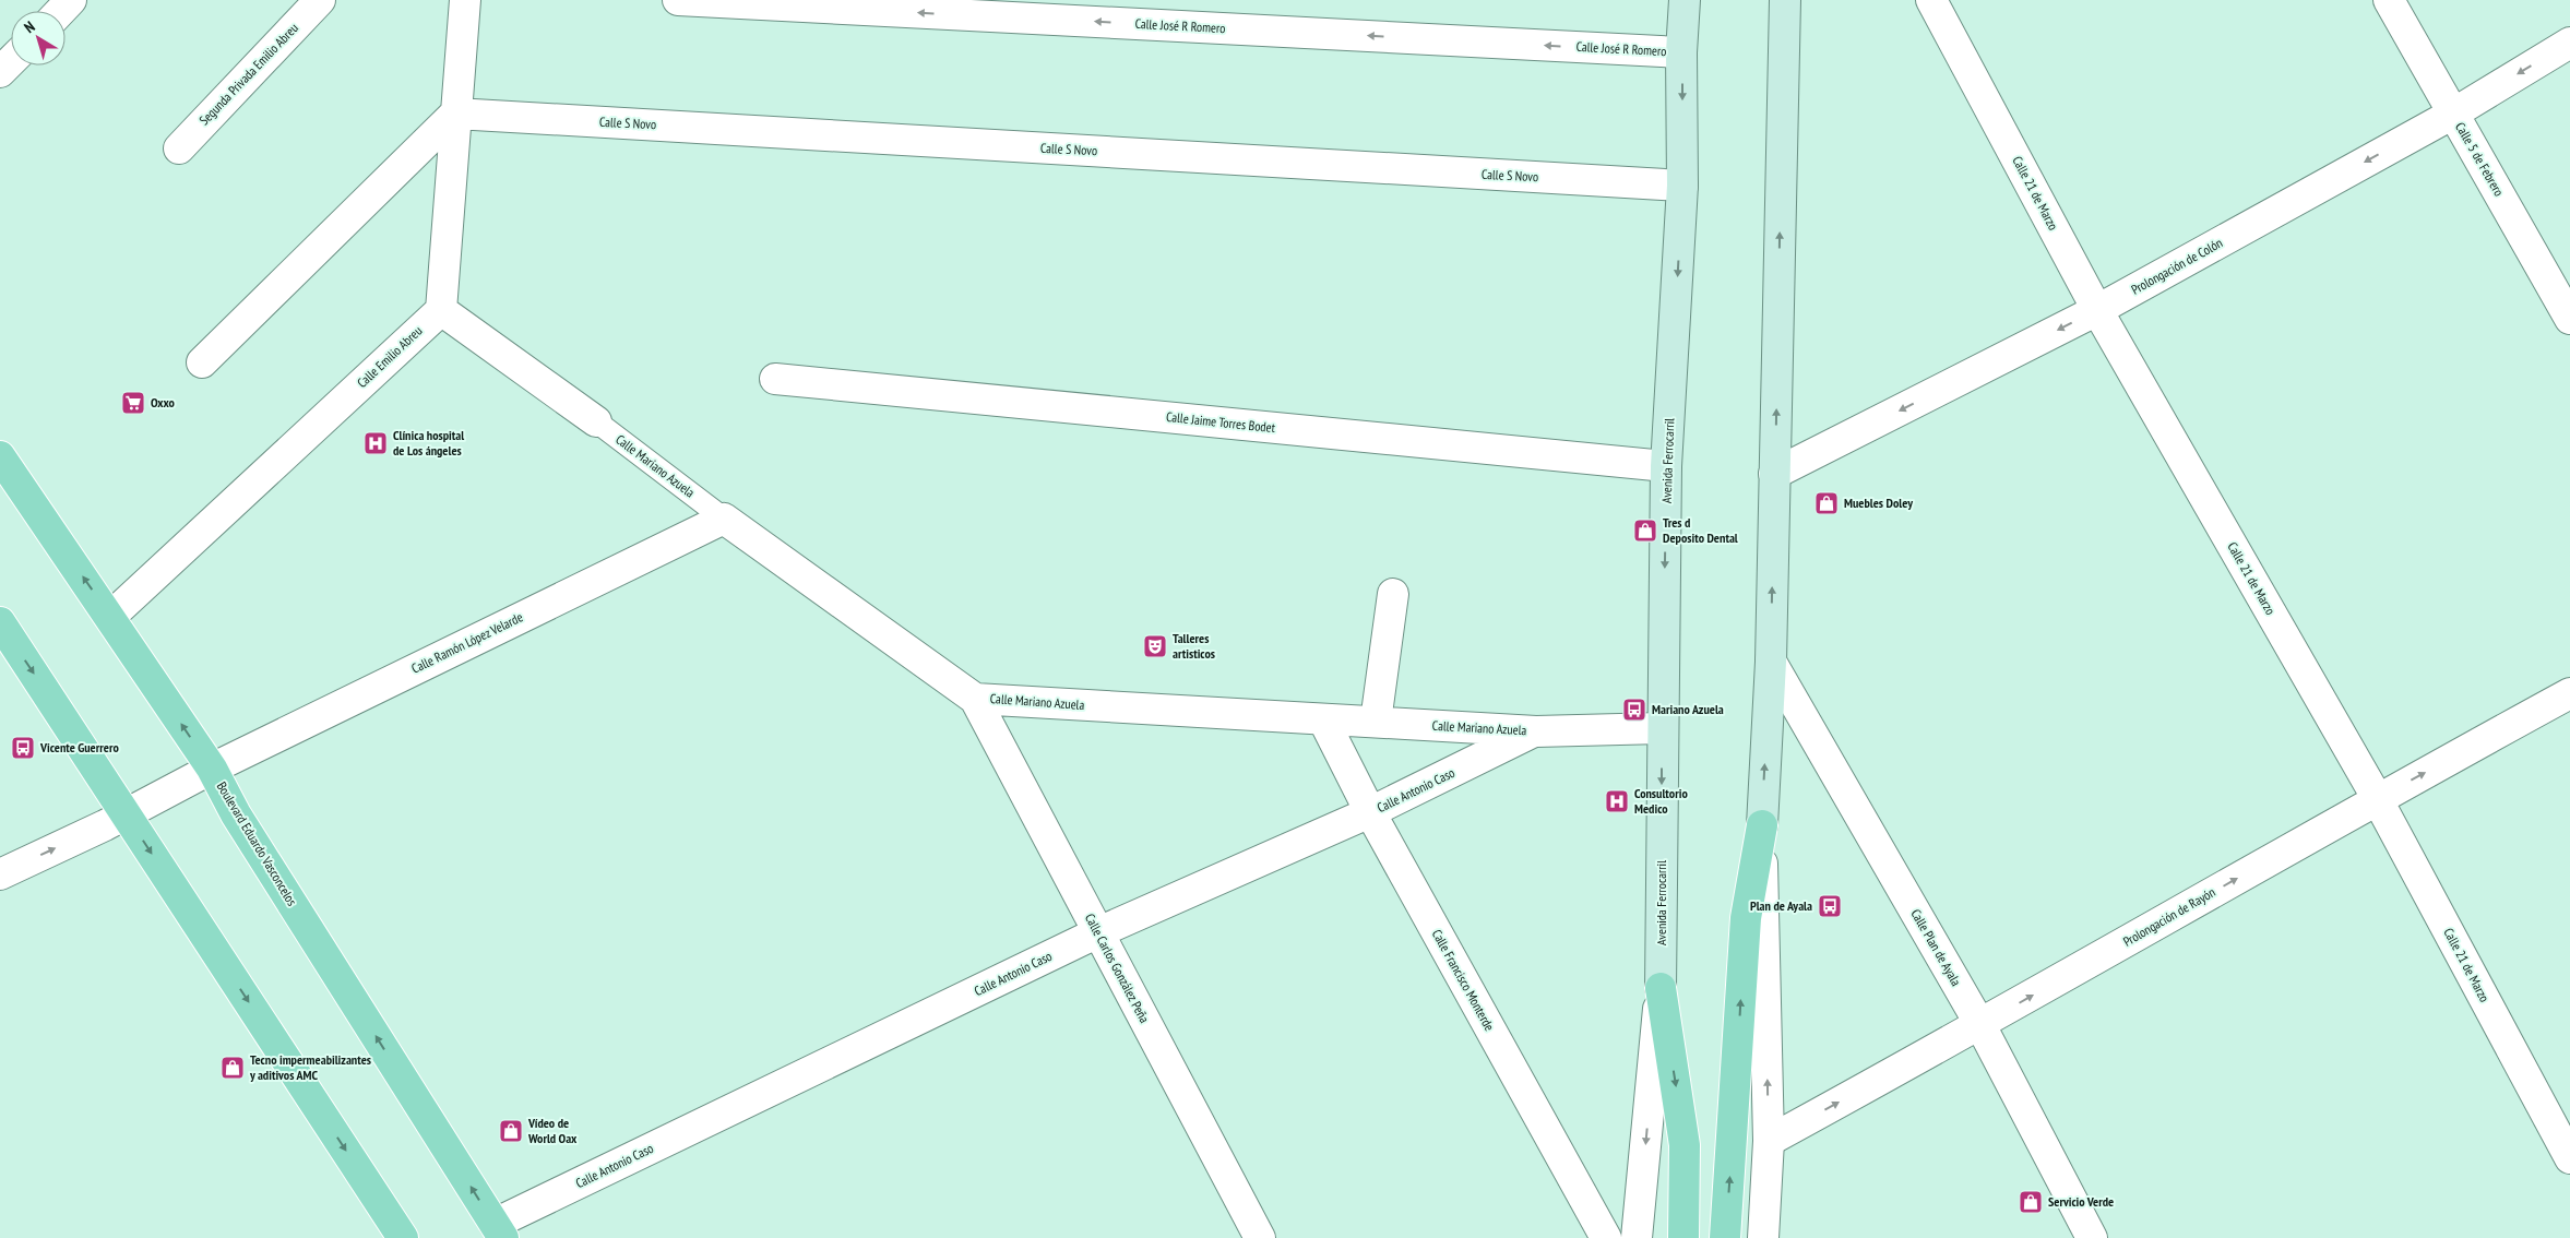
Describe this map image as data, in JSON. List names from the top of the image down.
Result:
{
  "streets": {
    "main road": ["Avenida Ferrocarril", "Boulevard Eduardo Vasconcelos"],
    "street": [
      "Calle José R Romero",
      "Segunda Privada Emilio Abreu",
      "Calle S Novo",
      "Calle 5 de Febrero",
      "Calle 21 de Marzo",
      "Prolongación de Colón",
      "Calle Emilio Abreu",
      "Calle Jaime Torres Bodet",
      "Calle Mariano Azuela",
      "Calle Ramón López Velarde",
      "Calle Antonio Caso",
      "Prolongación de Rayón",
      "Calle Plan de Ayala",
      "Calle Carlos González Peña",
      "Calle Francisco Monterde"
    ]
  },
  "crossings": [
    ["Calle José R Romero", "Avenida Ferrocarril"],
    ["Calle S Novo", "Avenida Ferrocarril"],
    ["Calle 5 de Febrero", "Prolongación de Colón"],
    ["Calle 21 de Marzo", "Prolongación de Colón"],
    ["Calle 21 de Marzo", "Prolongación de Rayón"],
    ["Calle Emilio Abreu", "Calle Mariano Azuela"],
    ["Calle Emilio Abreu", "Boulevard Eduardo Vasconcelos"],
    ["Calle Jaime Torres Bodet", "Avenida Ferrocarril"],
    ["Avenida Ferrocarril", "Calle Mariano Azuela"],
    ["Calle Mariano Azuela", "Calle Ramón López Velarde"],
    ["Calle Mariano Azuela", "Calle Antonio Caso"],
    ["Calle Mariano Azuela", "Calle Carlos González Peña"],
    ["Calle Mariano Azuela", "Calle Francisco Monterde"],
    ["Calle Ramón López Velarde", "Boulevard Eduardo Vasconcelos"],
    ["Calle Antonio Caso", "Boulevard Eduardo Vasconcelos"],
    ["Calle Antonio Caso", "Calle Carlos González Peña"],
    ["Calle Antonio Caso", "Calle Francisco Monterde"],
    ["Prolongación de Rayón", "Calle Plan de Ayala"]
  ],
  "one_way": ["Calle José R Romero", "Prolongación de Colón", "Prolongación de Rayón"],
  "places": {
    "supermarket": ["Oxxo"],
    "hospital": ["Clínica hospital de Los ángeles", "Consultorio Medico"],
    "shop": [
      "Muebles Doley",
      "Tres d Deposito Dental",
      "Tecno impermeabilizantes y aditivos AMC",
      "Vídeo de World Oax",
      "Servicio Verde"
    ],
    "theatre": ["Talleres artisticos"],
    "bus stop": ["Mariano Azuela", "Vicente Guerrero", "Plan de Ayala"]
  },
  "north": "top left"
}
